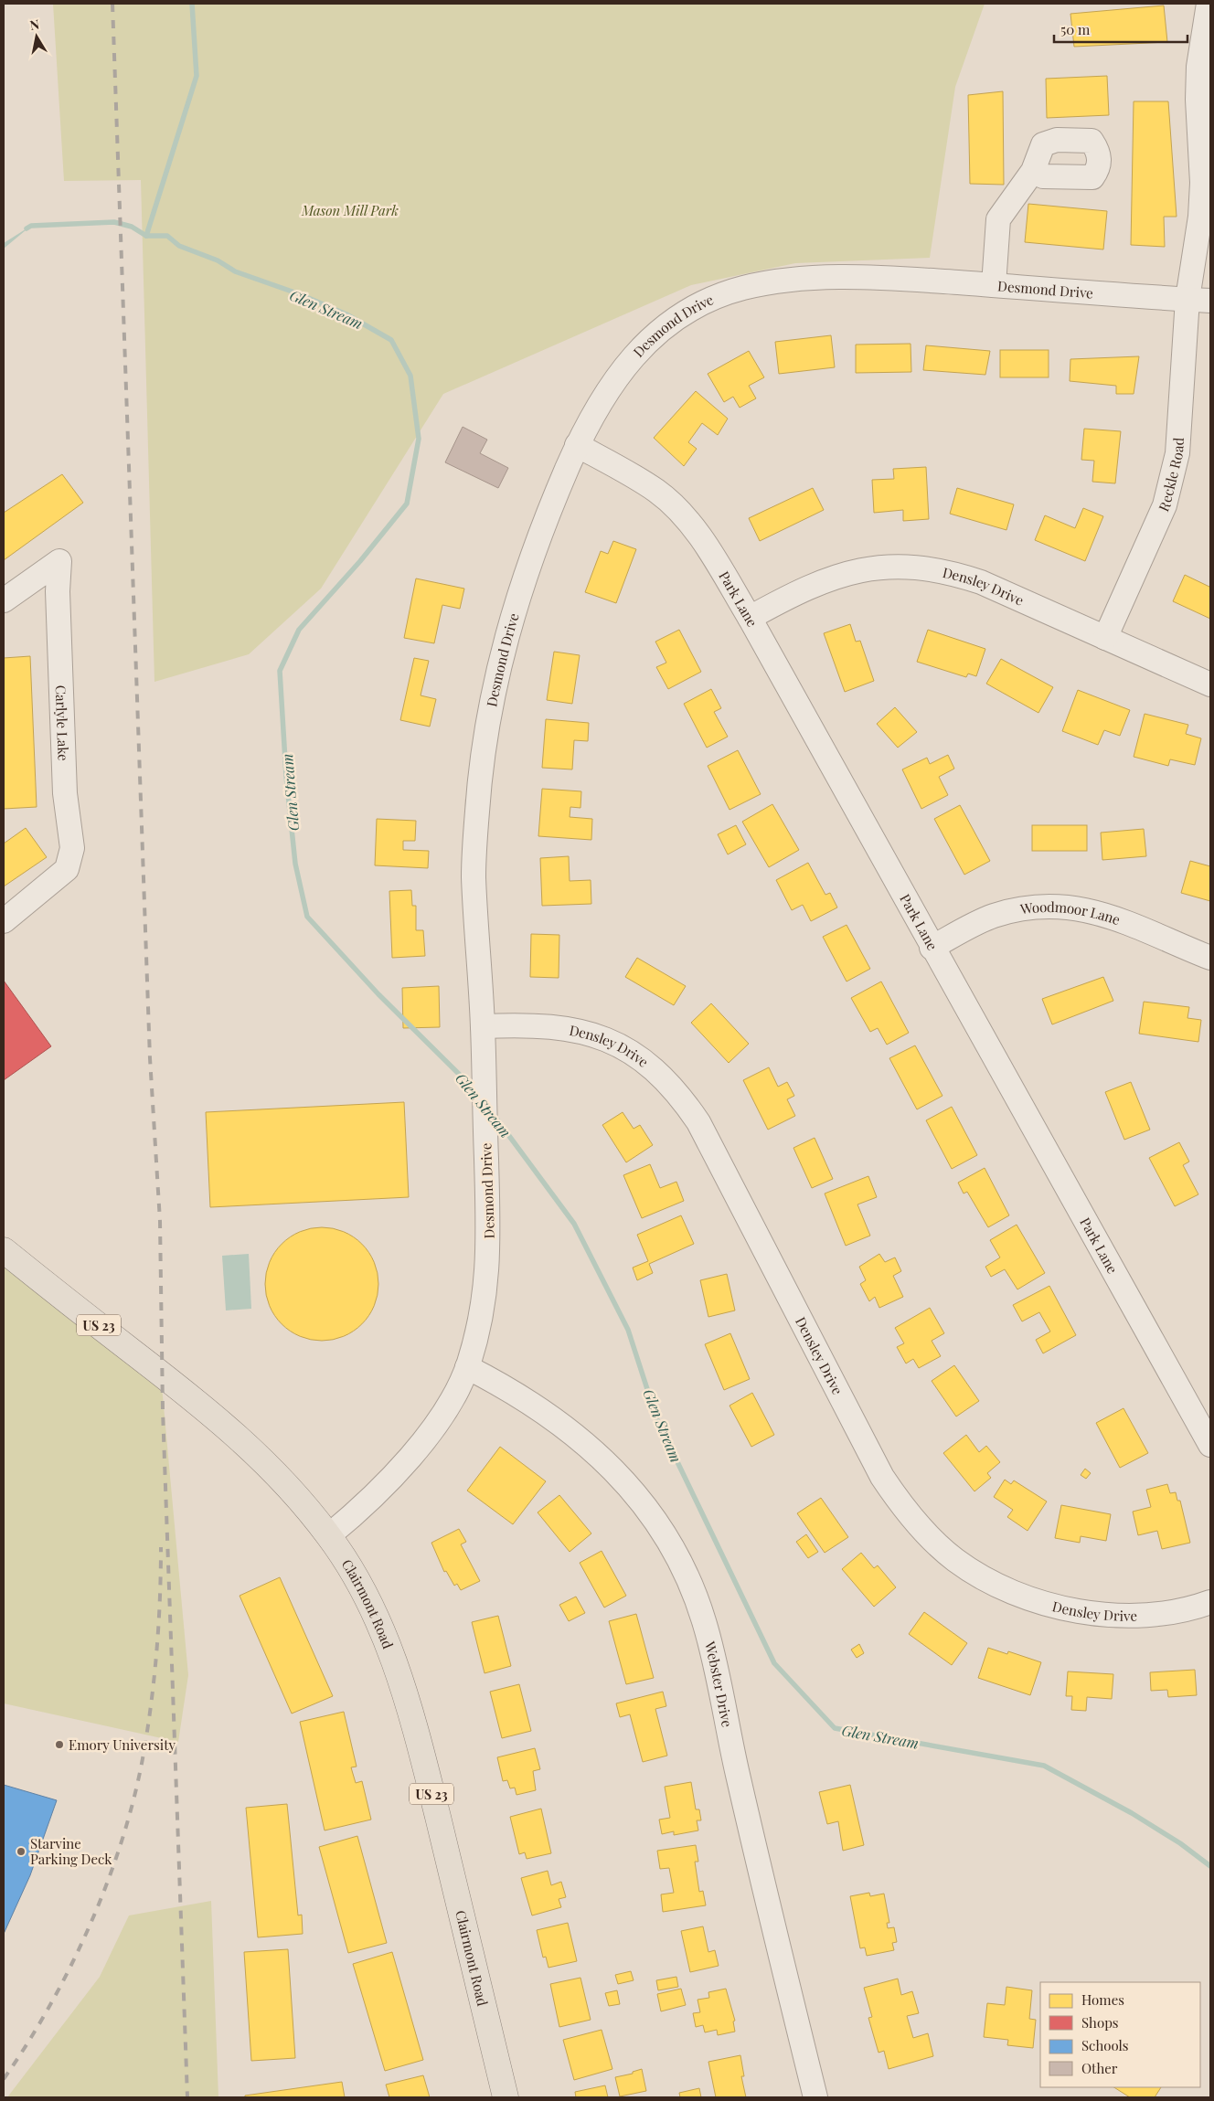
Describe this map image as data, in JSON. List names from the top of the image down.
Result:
{
  "streets": {
    "main road": ["US 23", "Clairmont Road"],
    "street": [
      "Desmond Drive",
      "Reckle Road",
      "Densley Drive",
      "Park Lane",
      "Carlyle Lake",
      "Woodmoor Lane",
      "Webster Drive"
    ]
  },
  "crossings": [
    ["Desmond Drive", "Reckle Road"],
    ["Desmond Drive", "Densley Drive"],
    ["Desmond Drive", "Park Lane"],
    ["Desmond Drive", "Clairmont Road"],
    ["Desmond Drive", "Webster Drive"],
    ["Reckle Road", "Densley Drive"],
    ["Densley Drive", "Park Lane"],
    ["Park Lane", "Woodmoor Lane"]
  ],
  "water": ["Glen Stream"],
  "parks": ["Mason Mill Park"],
  "places": ["Emory University", "Starvine Parking Deck"],
  "legend": [
    "Homes",
    "Shops",
    "Schools",
    "Other"
  ],
  "scale_bar": "50 m",
  "north": "top"
}
